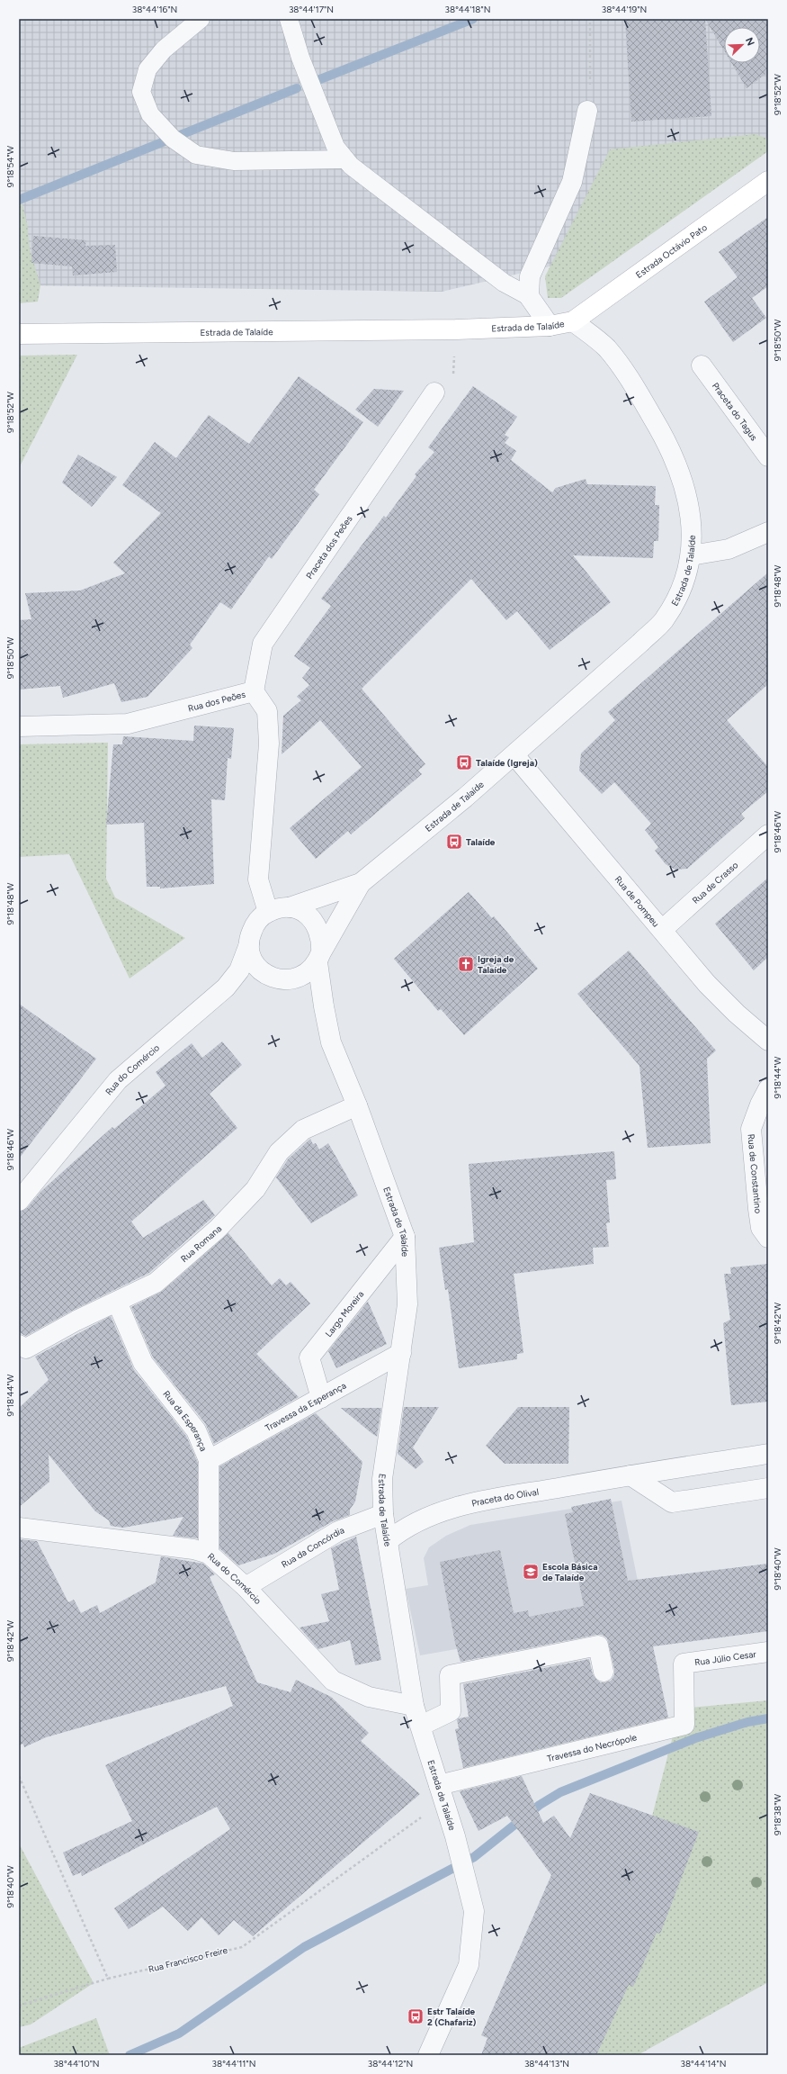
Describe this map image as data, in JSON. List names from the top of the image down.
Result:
{
  "streets": {
    "street": [
      "Estrada Octávio Pato",
      "Estrada de Talaíde",
      "Praceta do Tagus",
      "Praceta dos Peões",
      "Rua dos Peões",
      "Rua de Crasso",
      "Rua de Pompeu",
      "Rua do Comércio",
      "Rua de Constantino",
      "Rua Romana",
      "Largo Moreira",
      "Travessa da Esperança",
      "Rua da Esperança",
      "Praceta do Olival",
      "Rua da Concórdia",
      "Rua Júlio Cesar",
      "Travessa do Necrópole"
    ],
    "path": ["Rua Francisco Freire"]
  },
  "crossings": [
    ["Estrada Octávio Pato", "Estrada de Talaíde"],
    ["Estrada de Talaíde", "Rua dos Peões"],
    ["Estrada de Talaíde", "Rua de Pompeu"],
    ["Estrada de Talaíde", "Rua do Comércio"],
    ["Estrada de Talaíde", "Rua Romana"],
    ["Estrada de Talaíde", "Largo Moreira"],
    ["Estrada de Talaíde", "Travessa da Esperança"],
    ["Estrada de Talaíde", "Praceta do Olival"],
    ["Estrada de Talaíde", "Rua da Concórdia"],
    ["Estrada de Talaíde", "Travessa do Necrópole"],
    ["Estrada de Talaíde", "Rua Francisco Freire"],
    ["Praceta dos Peões", "Rua dos Peões"],
    ["Rua dos Peões", "Rua do Comércio"],
    ["Rua de Crasso", "Rua de Pompeu"],
    ["Rua do Comércio", "Rua da Esperança"],
    ["Rua do Comércio", "Rua da Concórdia"],
    ["Rua Romana", "Rua da Esperança"],
    ["Largo Moreira", "Travessa da Esperança"],
    ["Travessa da Esperança", "Rua da Esperança"],
    ["Rua Júlio Cesar", "Travessa do Necrópole"],
    ["Travessa do Necrópole", "Rua Francisco Freire"]
  ],
  "places": {
    "bus stop": ["Talaíde (Igreja)", "Talaíde", "Estr Talaíde 2 (Chafariz)"],
    "church": ["Igreja de Talaíde"],
    "school or university": ["Escola Básica de Talaíde"]
  },
  "north": "top right",
  "coordinates": [
    "38°44'16\"N",
    "38°44'17\"N",
    "38°44'18\"N",
    "38°44'19\"N",
    "9°18'52\"W",
    "9°18'54\"W",
    "9°18'50\"W",
    "9°18'48\"W",
    "9°18'46\"W",
    "9°18'44\"W",
    "9°18'42\"W",
    "9°18'40\"W",
    "9°18'38\"W",
    "38°44'10\"N",
    "38°44'11\"N",
    "38°44'12\"N",
    "38°44'13\"N",
    "38°44'14\"N"
  ]
}
